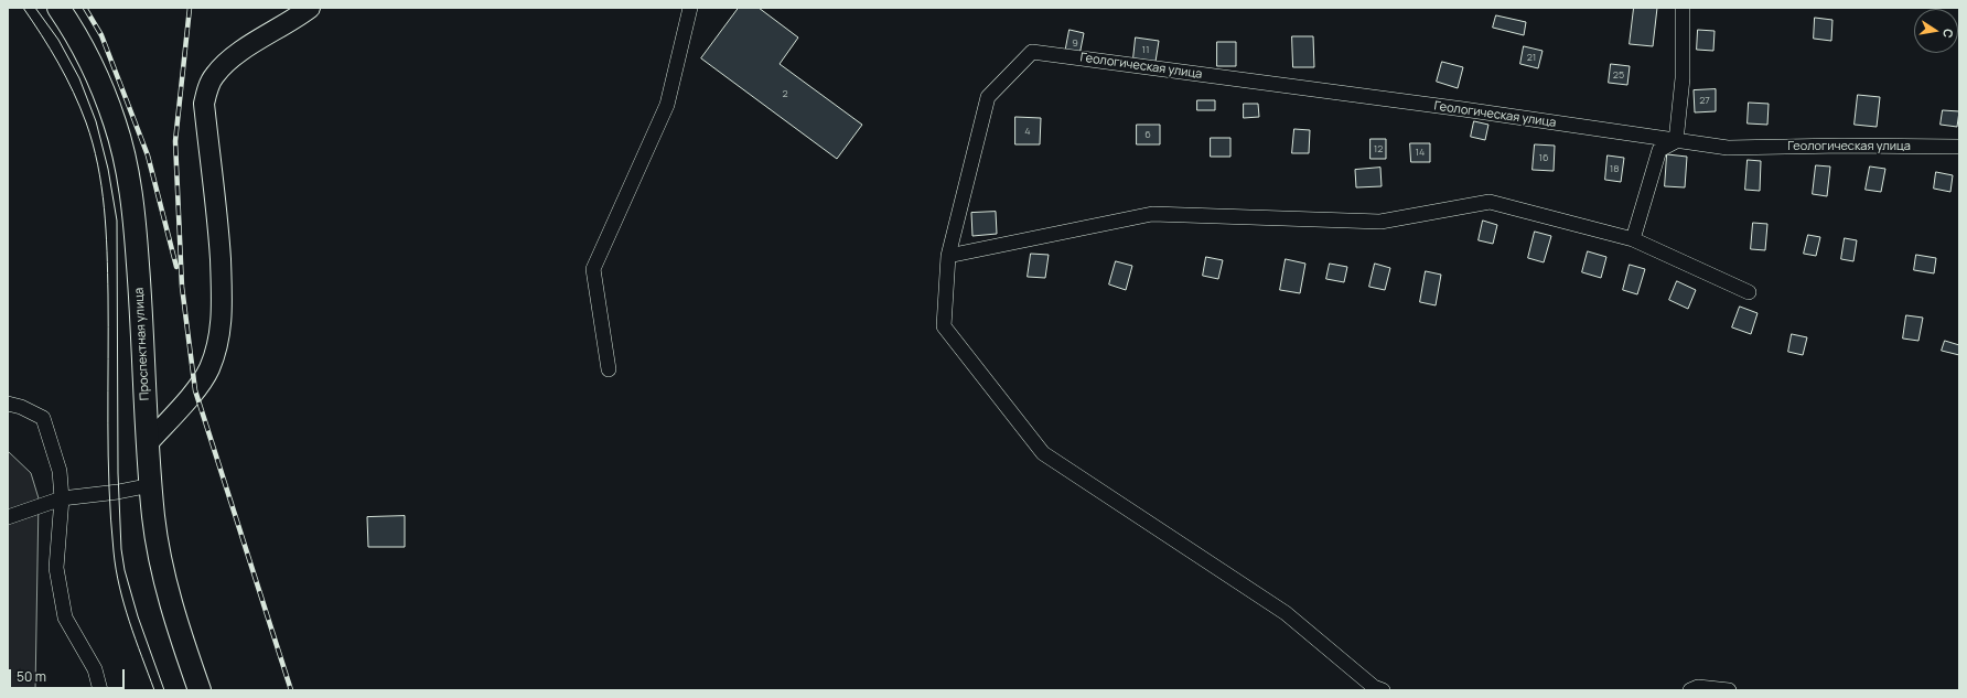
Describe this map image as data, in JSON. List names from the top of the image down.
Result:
{
  "streets": {
    "main road": ["Проспектная улица"],
    "street": ["Геологическая улица"]
  },
  "house_numbers": [
    "9",
    "11",
    "21",
    "25",
    "2",
    "27",
    "4",
    "6",
    "12",
    "14",
    "16",
    "18"
  ],
  "scale_bar": "50 m",
  "north": "right"
}
